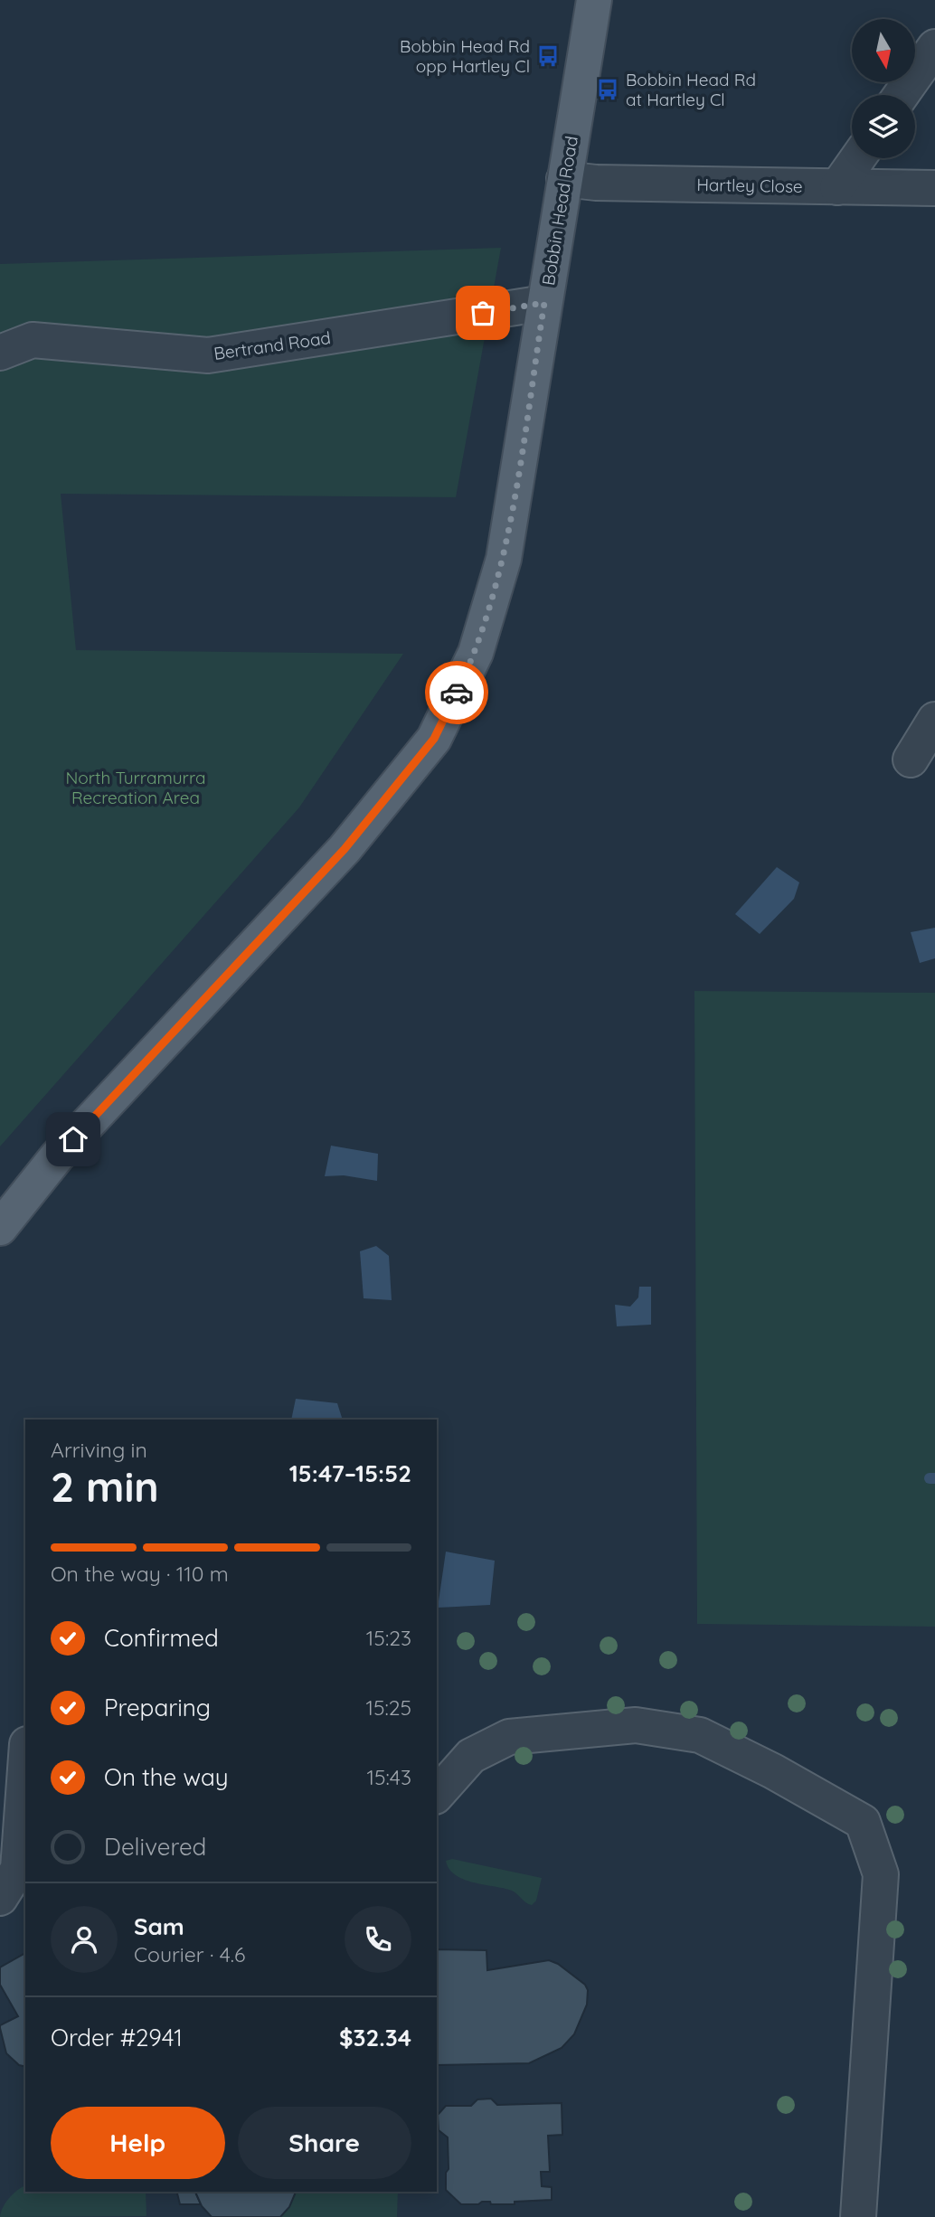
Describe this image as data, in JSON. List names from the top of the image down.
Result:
{
  "streets": {
    "main road": ["Bobbin Head Road"],
    "street": ["Hartley Close", "Bertrand Road"]
  },
  "crossings": [
    ["Hartley Close", "Bobbin Head Road"],
    ["Bobbin Head Road", "Bertrand Road"]
  ],
  "parks": ["North Turramurra Recreation Area"],
  "places": {
    "bus stop": ["Bobbin Head Rd opp Hartley Cl", "Bobbin Head Rd at Hartley Cl"]
  },
  "north": "bottom",
  "page": {
    "heading": ["2 min", "Arriving in", "15:47–15:52"],
    "panel": [
      "Sam",
      "Courier · 4.6",
      "Order #2941",
      "$32.34"
    ],
    "bar": "On the way · 110 m",
    "list": [
      ["Confirmed", "15:23"],
      ["Preparing", "15:25"],
      ["On the way", "15:43"],
      "Delivered"
    ],
    "buttons": ["Help", "Share"]
  }
}
